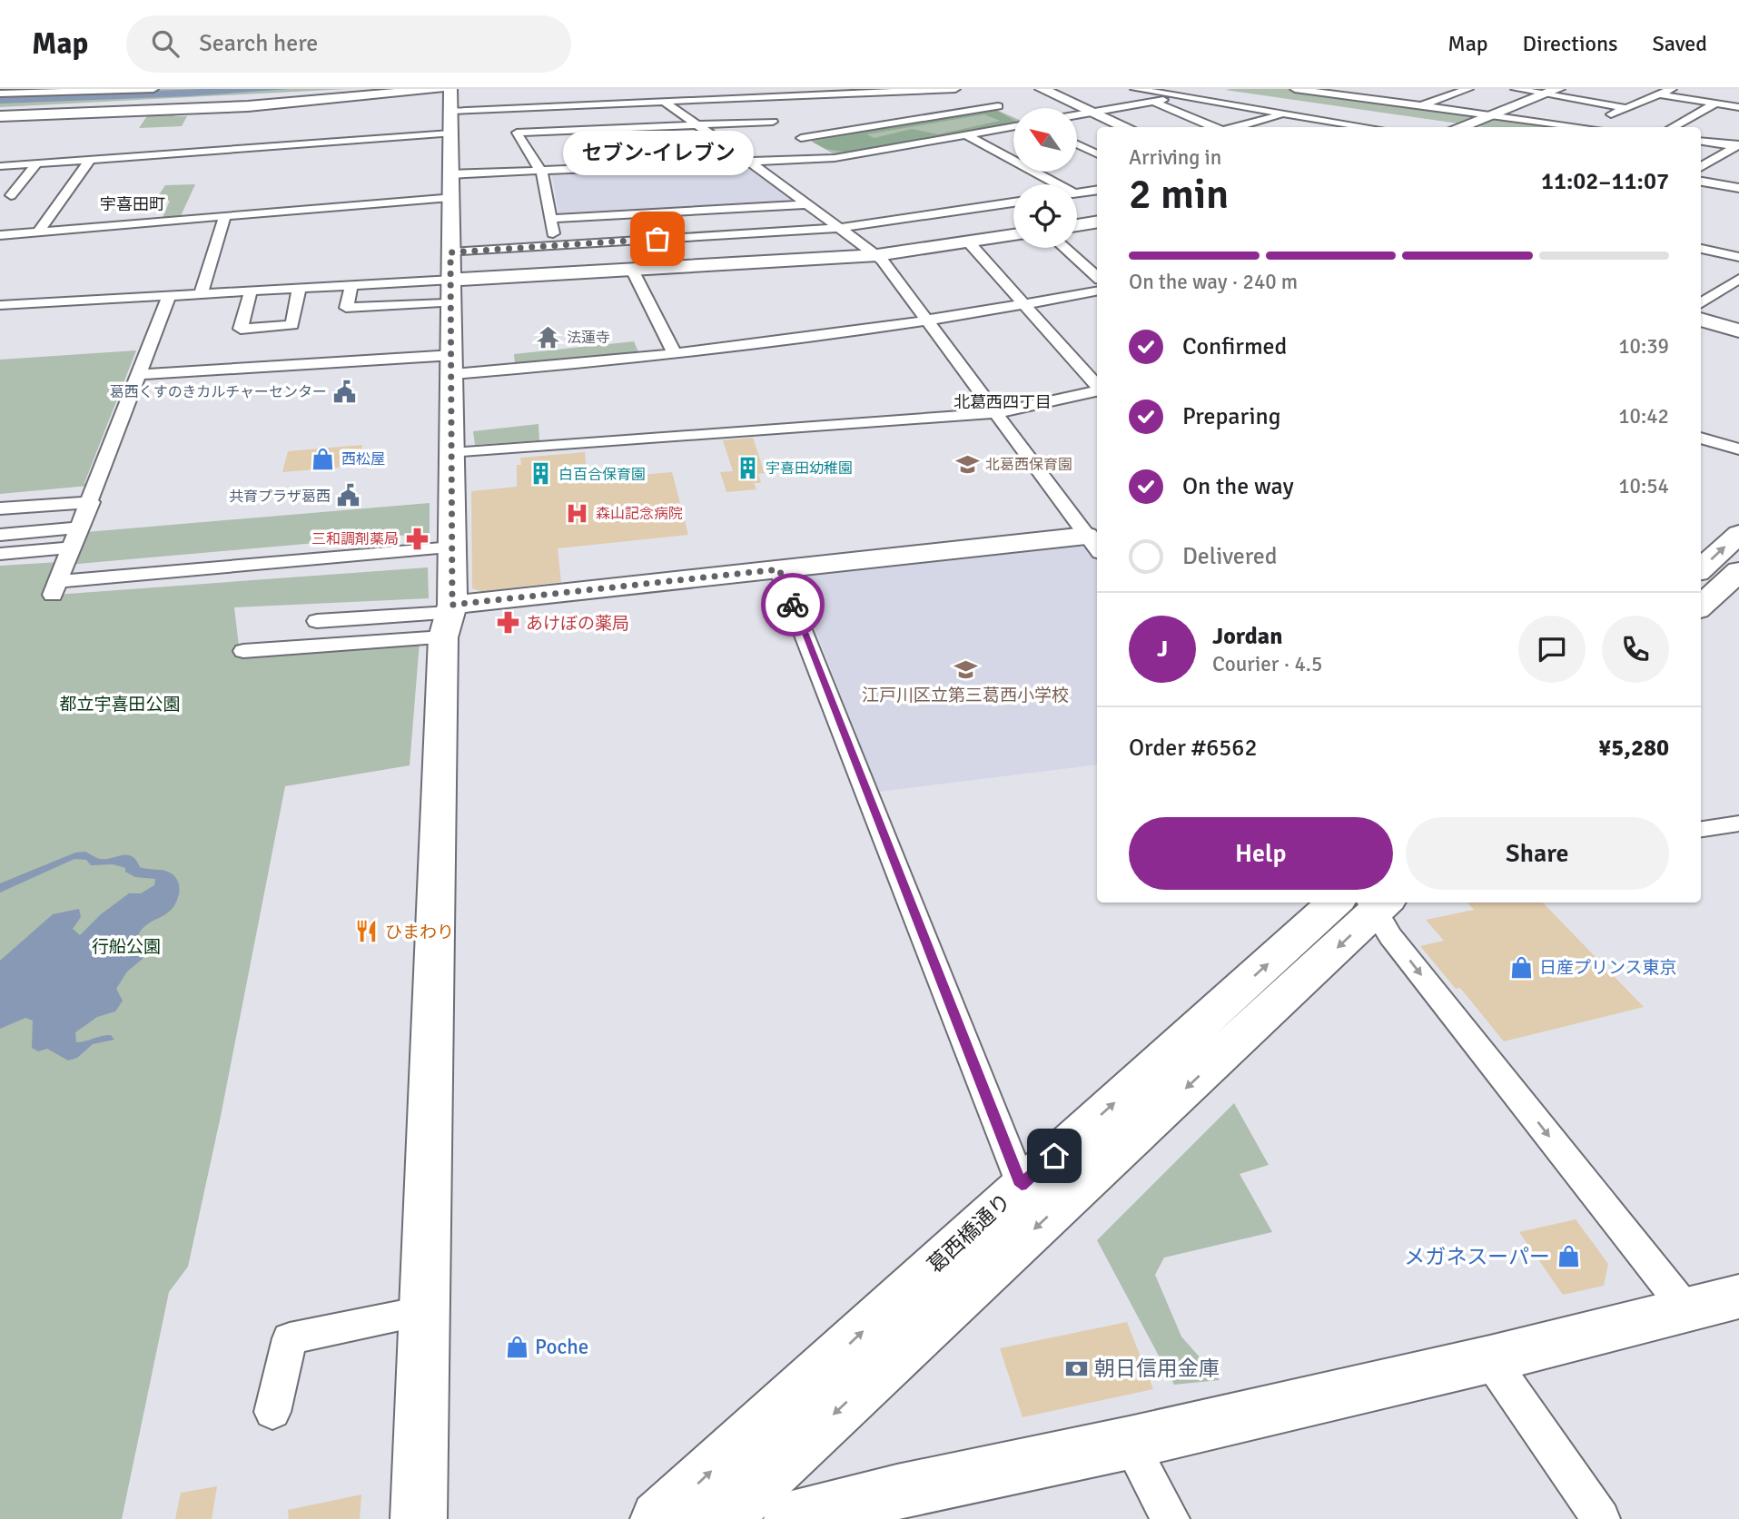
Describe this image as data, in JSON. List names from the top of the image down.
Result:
{
  "streets": {
    "street": ["葛西橋通り"]
  },
  "districts": ["宇喜田町", "北葛西四丁目"],
  "parks": ["都立宇喜田公園", "行船公園"],
  "places": {
    "other": ["セブン-イレブン"],
    "temple": ["法蓮寺"],
    "public building": ["葛西くすのきカルチャーセンター", "共育プラザ葛西"],
    "shop": [
      "西松屋",
      "日産プリンス東京",
      "メガネスーパー",
      "Poche"
    ],
    "school or university": ["北葛西保育園", "江戸川区立第三葛西小学校"],
    "building": ["宇喜田幼稚園", "白百合保育園"],
    "hospital": ["森山記念病院"],
    "pharmacy": ["三和調剤薬局", "あけぼの薬局"],
    "restaurant": ["ひまわり"],
    "bank": ["朝日信用金庫"]
  },
  "north": "top left",
  "page": {
    "header": "Map",
    "search": "Search here",
    "nav": ["Map", "Directions", "Saved"],
    "heading": ["2 min", "Arriving in", "11:02–11:07"],
    "panel": [
      "Jordan",
      "Courier · 4.5",
      "Order #6562",
      "¥5,280"
    ],
    "bubble": "セブン-イレブン",
    "bar": "On the way · 240 m",
    "list": [
      ["Confirmed", "10:39"],
      ["Preparing", "10:42"],
      ["On the way", "10:54"],
      "Delivered"
    ],
    "round": "J",
    "buttons": ["Help", "Share"]
  }
}
